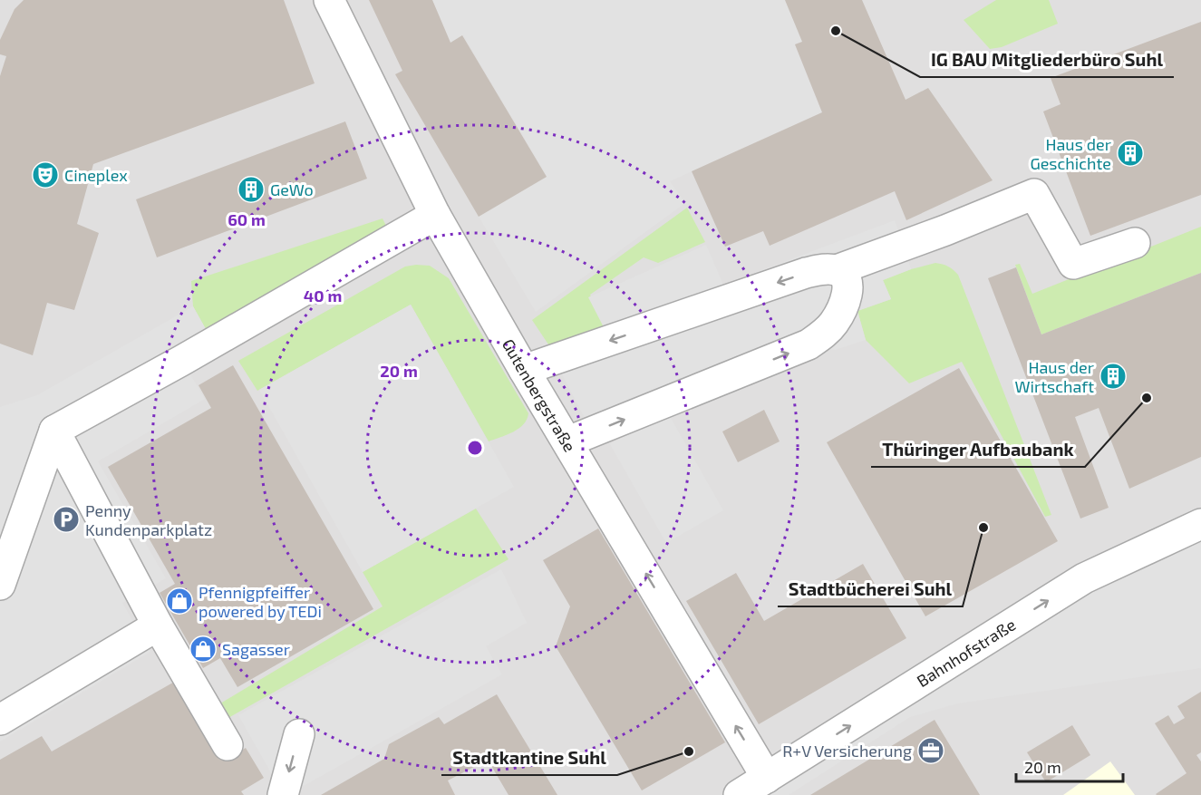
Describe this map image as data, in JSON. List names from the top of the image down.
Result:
{
  "streets": {
    "street": ["Gutenbergstraße", "Bahnhofstraße"]
  },
  "crossings": [
    ["Gutenbergstraße", "Bahnhofstraße"]
  ],
  "one_way": ["Gutenbergstraße", "Bahnhofstraße"],
  "places": {
    "other": [
      "IG BAU Mitgliederbüro Suhl",
      "Thüringer Aufbaubank",
      "Stadtbücherei Suhl",
      "Stadtkantine Suhl"
    ],
    "building": ["Haus der Geschichte", "GeWo", "Haus der Wirtschaft"],
    "theatre": ["Cineplex"],
    "parking": ["Penny Kundenparkplatz"],
    "shop": ["Pfennigpfeiffer powered by TEDi", "Sagasser"],
    "office": ["R+V Versicherung"]
  },
  "scale_bar": "20 m",
  "rings": ["60 m", "40 m", "20 m"]
}
